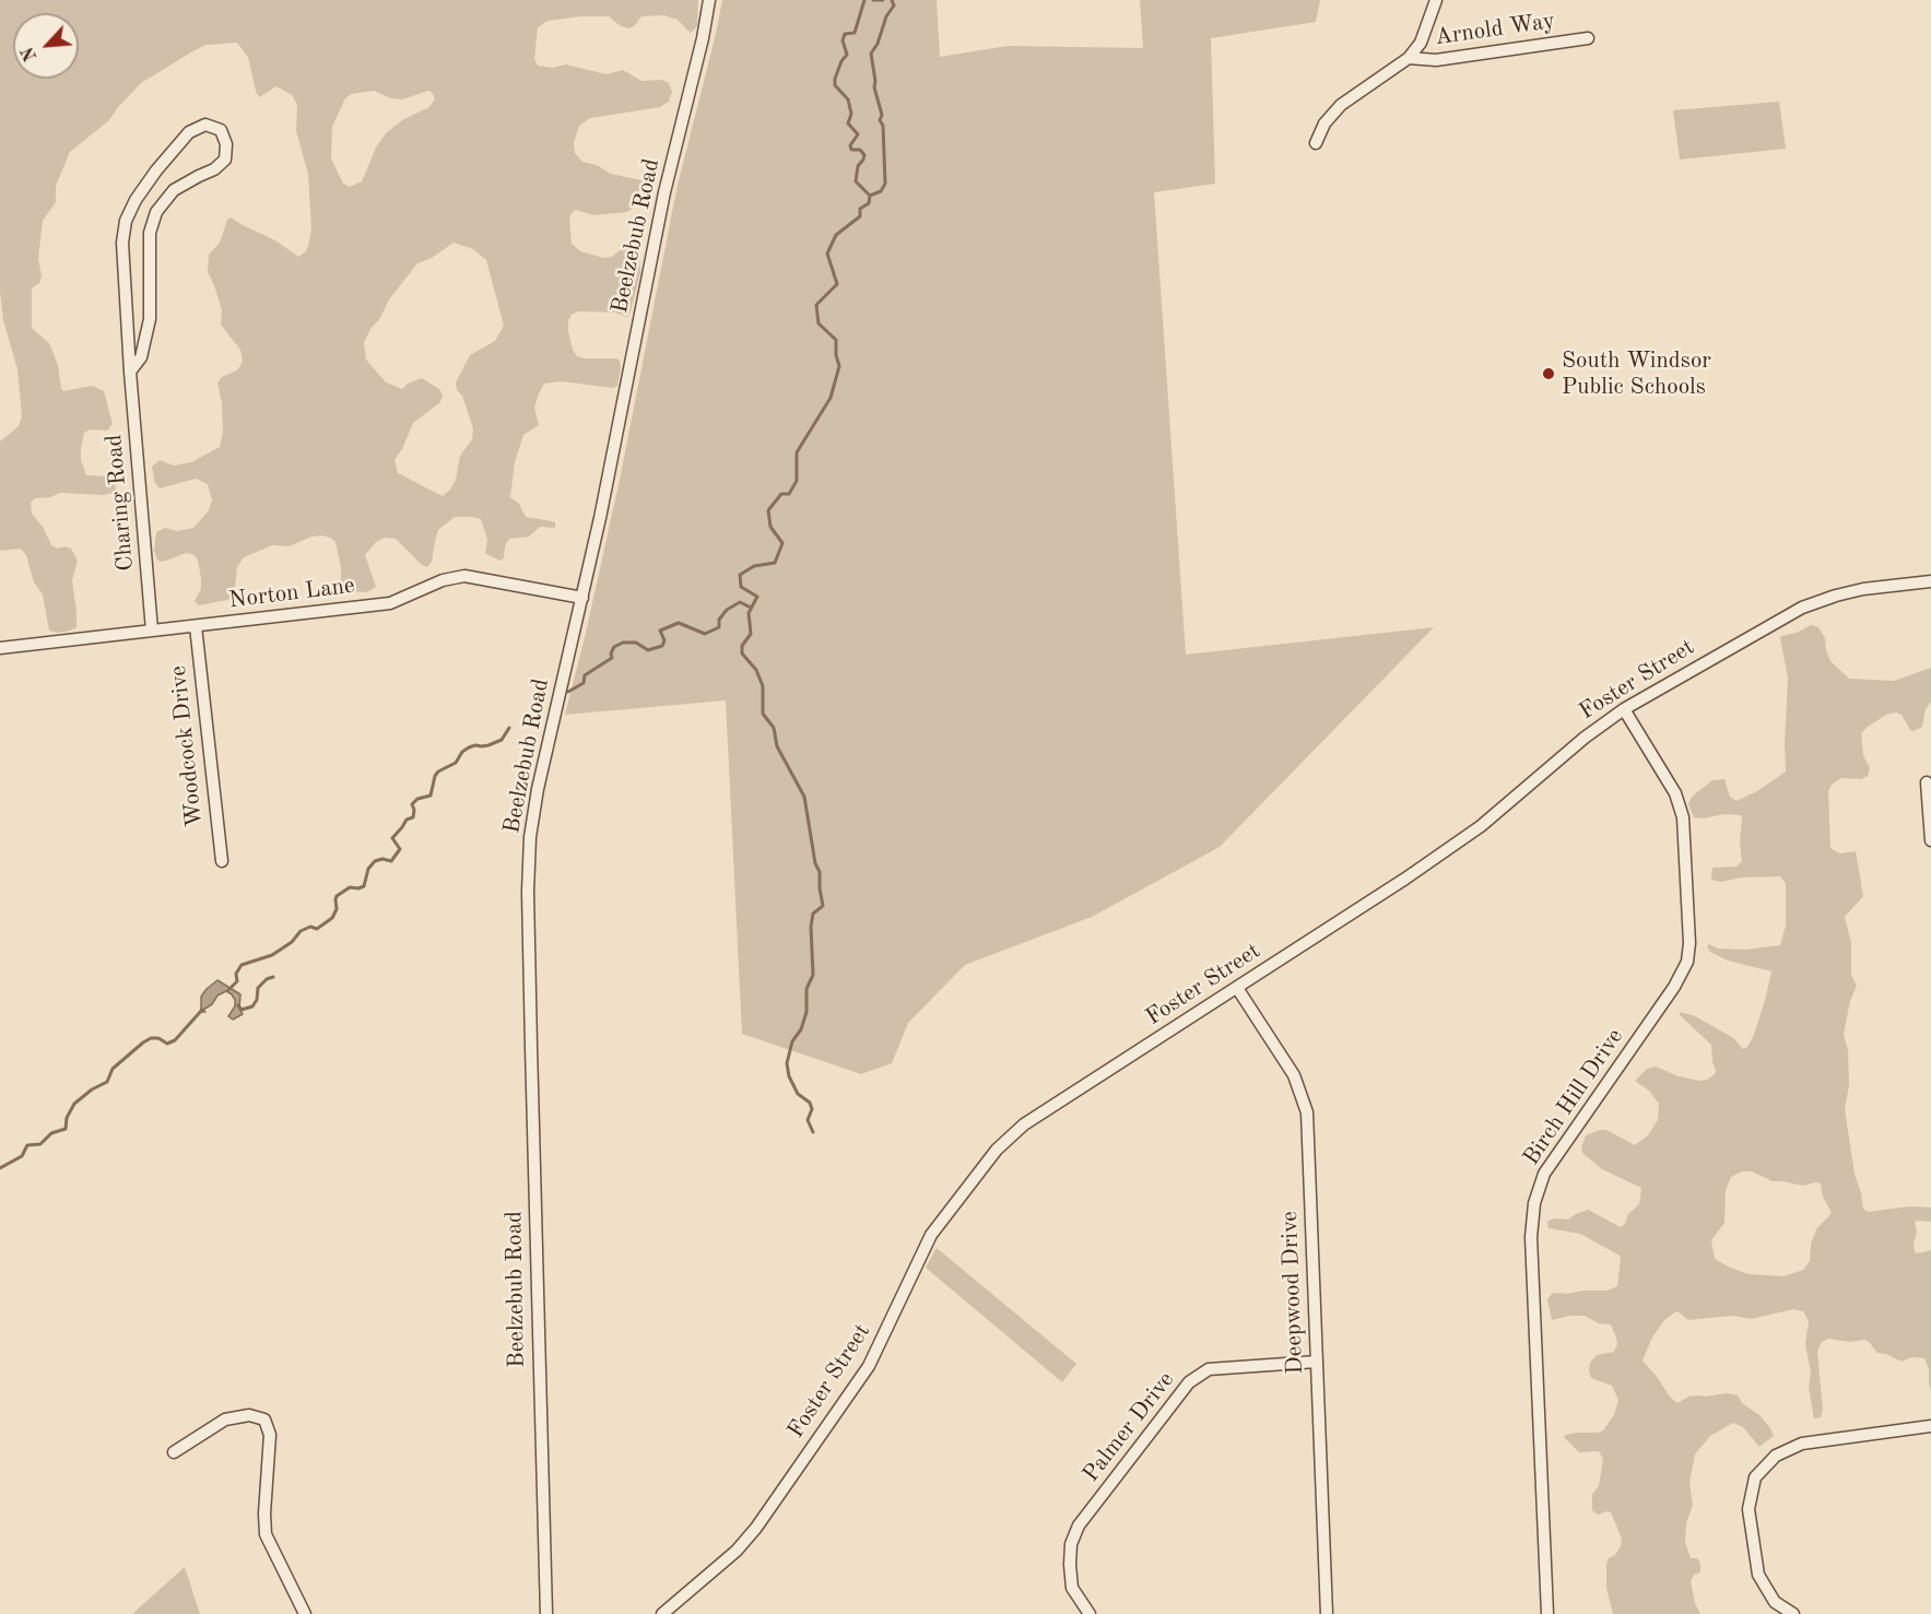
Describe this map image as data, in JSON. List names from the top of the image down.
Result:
{
  "streets": {
    "street": [
      "Arnold Way",
      "Beelzebub Road",
      "Charing Road",
      "Norton Lane",
      "Foster Street",
      "Woodcock Drive",
      "Birch Hill Drive",
      "Deepwood Drive",
      "Palmer Drive"
    ]
  },
  "crossings": [
    ["Beelzebub Road", "Norton Lane"],
    ["Charing Road", "Norton Lane"],
    ["Norton Lane", "Woodcock Drive"],
    ["Foster Street", "Birch Hill Drive"],
    ["Foster Street", "Deepwood Drive"],
    ["Deepwood Drive", "Palmer Drive"]
  ],
  "places": ["South Windsor Public Schools"],
  "north": "bottom left"
}
